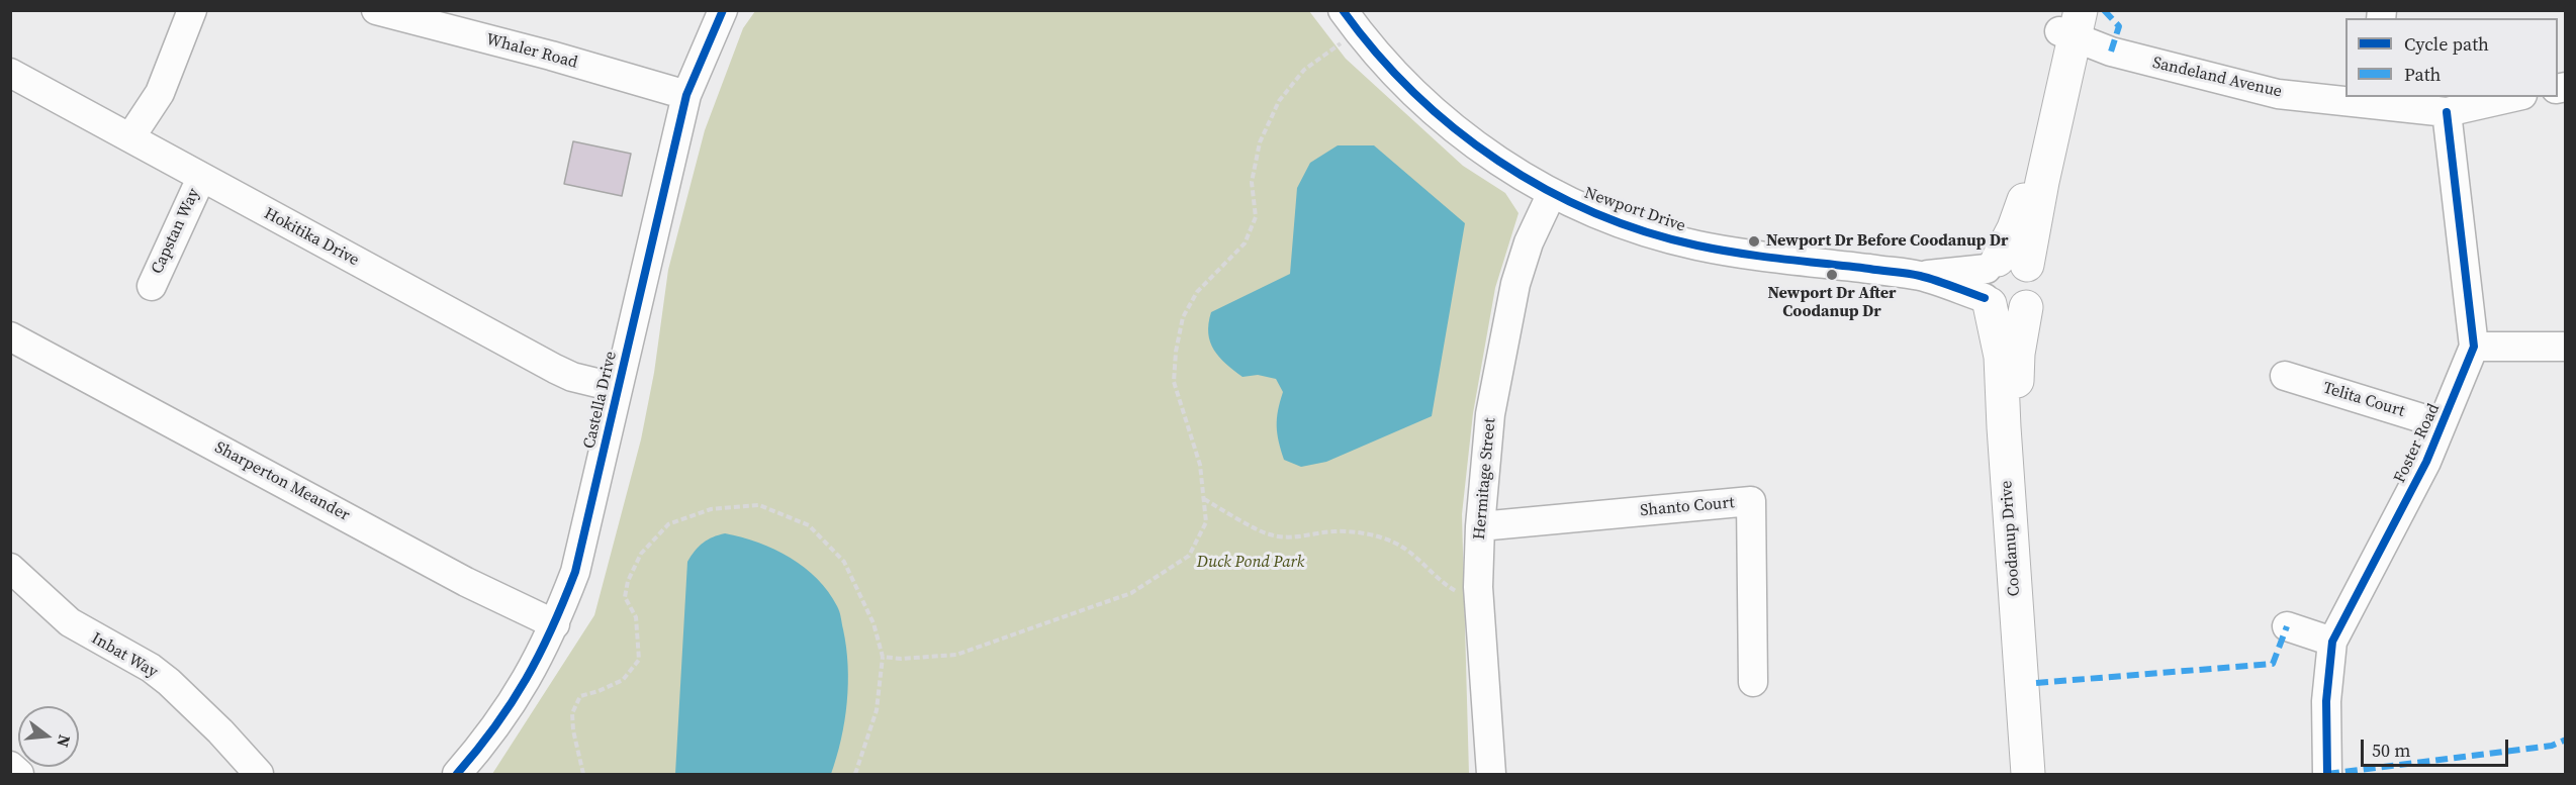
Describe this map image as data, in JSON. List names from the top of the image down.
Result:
{
  "streets": {
    "main road": ["Coodanup Drive"],
    "street": [
      "Whaler Road",
      "Sandeland Avenue",
      "Newport Drive",
      "Capstan Way",
      "Hokitika Drive",
      "Castella Drive",
      "Telita Court",
      "Foster Road",
      "Hermitage Street",
      "Sharperton Meander",
      "Shanto Court",
      "Inbat Way"
    ]
  },
  "crossings": [
    ["Whaler Road", "Castella Drive"],
    ["Sandeland Avenue", "Foster Road"],
    ["Sandeland Avenue", "Coodanup Drive"],
    ["Newport Drive", "Hermitage Street"],
    ["Newport Drive", "Coodanup Drive"],
    ["Capstan Way", "Hokitika Drive"],
    ["Hokitika Drive", "Castella Drive"],
    ["Castella Drive", "Sharperton Meander"],
    ["Telita Court", "Foster Road"],
    ["Hermitage Street", "Shanto Court"]
  ],
  "parks": ["Duck Pond Park"],
  "places": ["Newport Dr Before Coodanup Dr", "Newport Dr After Coodanup Dr"],
  "legend": ["Cycle path", "Path"],
  "scale_bar": "50 m",
  "north": "right"
}
